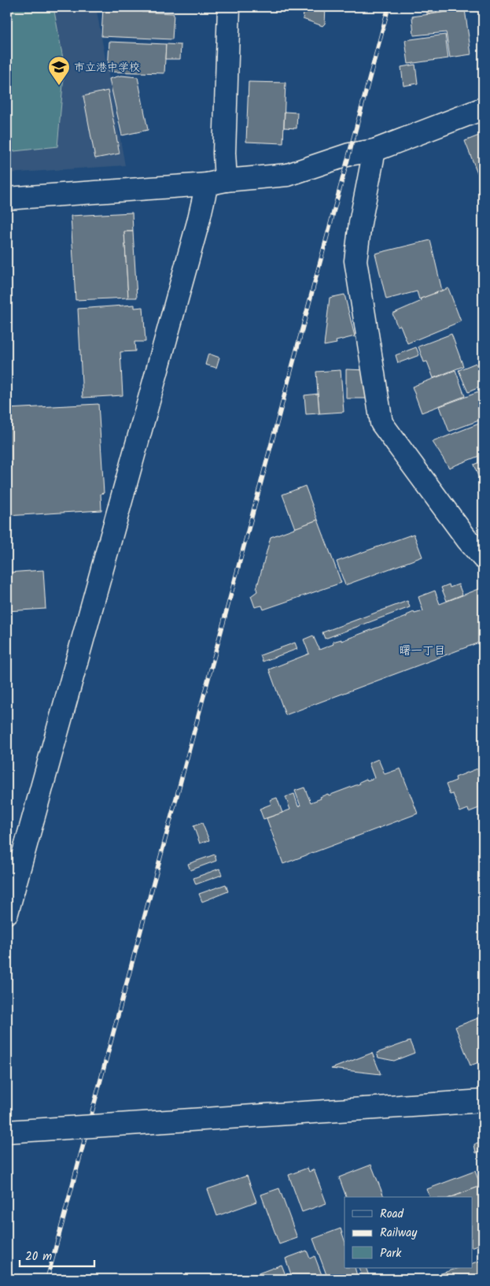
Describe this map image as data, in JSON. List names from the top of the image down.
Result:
{
  "districts": ["曙一丁目"],
  "places": {
    "school or university": ["市立港中学校"]
  },
  "legend": ["Road", "Railway", "Park"],
  "scale_bar": "20 m"
}
